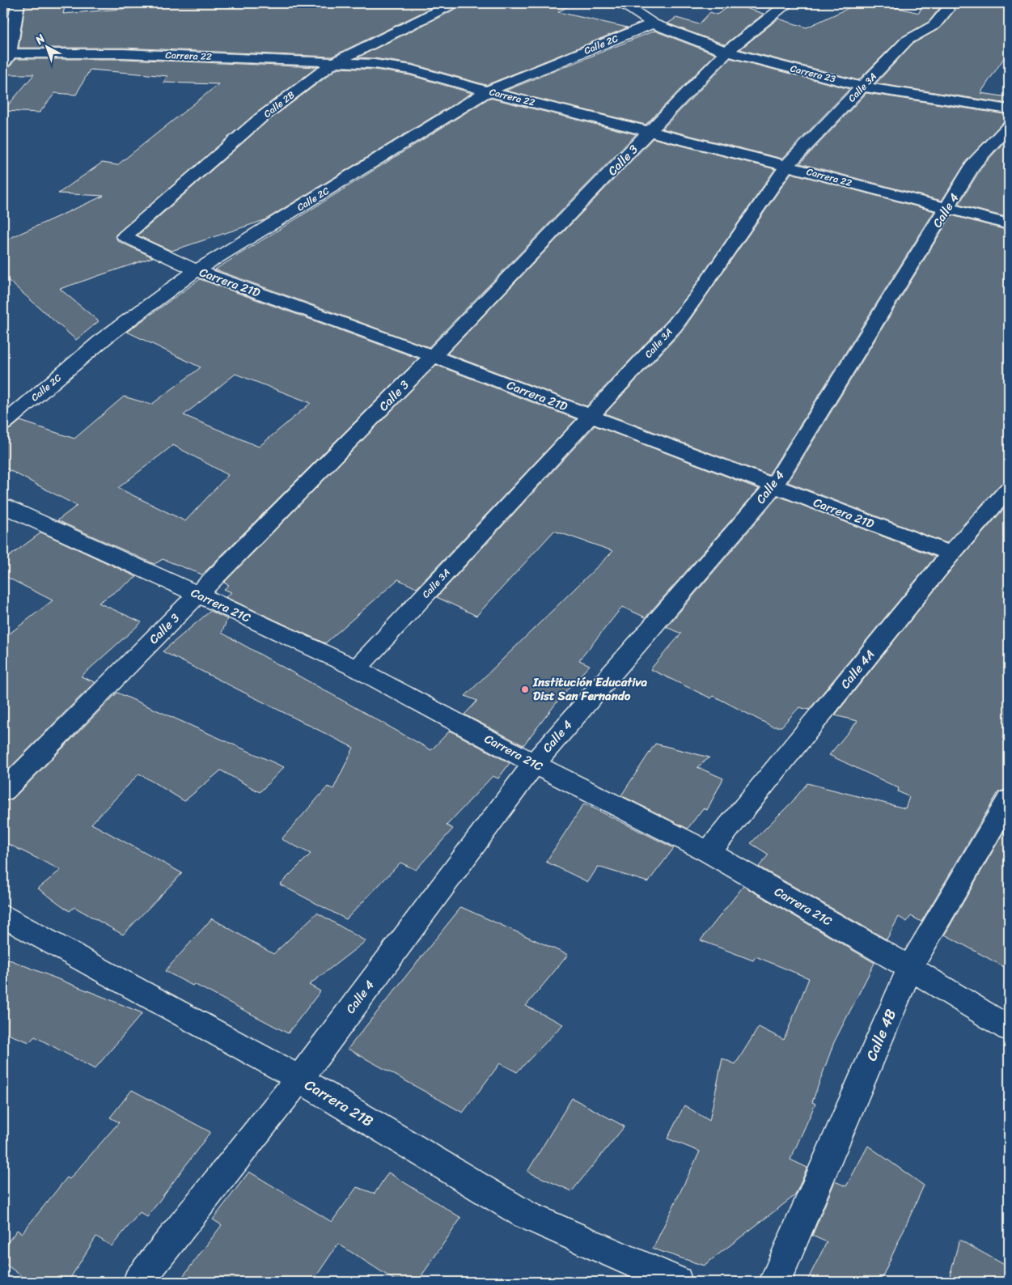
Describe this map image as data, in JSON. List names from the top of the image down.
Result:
{
  "streets": {
    "street": [
      "Calle 2C",
      "Carrera 22",
      "Carrera 23",
      "Calle 3A",
      "Calle 2B",
      "Calle 3",
      "Calle 4",
      "Carrera 21D",
      "Carrera 21C",
      "Calle 4A",
      "Calle 4B",
      "Carrera 21B"
    ]
  },
  "crossings": [
    ["Calle 2C", "Carrera 22"],
    ["Calle 2C", "Carrera 23"],
    ["Calle 2C", "Carrera 21D"],
    ["Carrera 22", "Calle 3A"],
    ["Carrera 22", "Calle 2B"],
    ["Carrera 22", "Calle 3"],
    ["Carrera 22", "Calle 4"],
    ["Carrera 23", "Calle 3A"],
    ["Carrera 23", "Calle 3"],
    ["Calle 3A", "Carrera 21D"],
    ["Calle 3A", "Carrera 21C"],
    ["Calle 2B", "Carrera 21D"],
    ["Calle 3", "Carrera 21D"],
    ["Calle 3", "Carrera 21C"],
    ["Calle 4", "Carrera 21D"],
    ["Calle 4", "Carrera 21C"],
    ["Calle 4", "Carrera 21B"],
    ["Carrera 21D", "Calle 4A"],
    ["Carrera 21C", "Calle 4A"],
    ["Carrera 21C", "Calle 4B"]
  ],
  "places": ["Institución Educativa Dist San Fernando"],
  "north": "top left"
}
